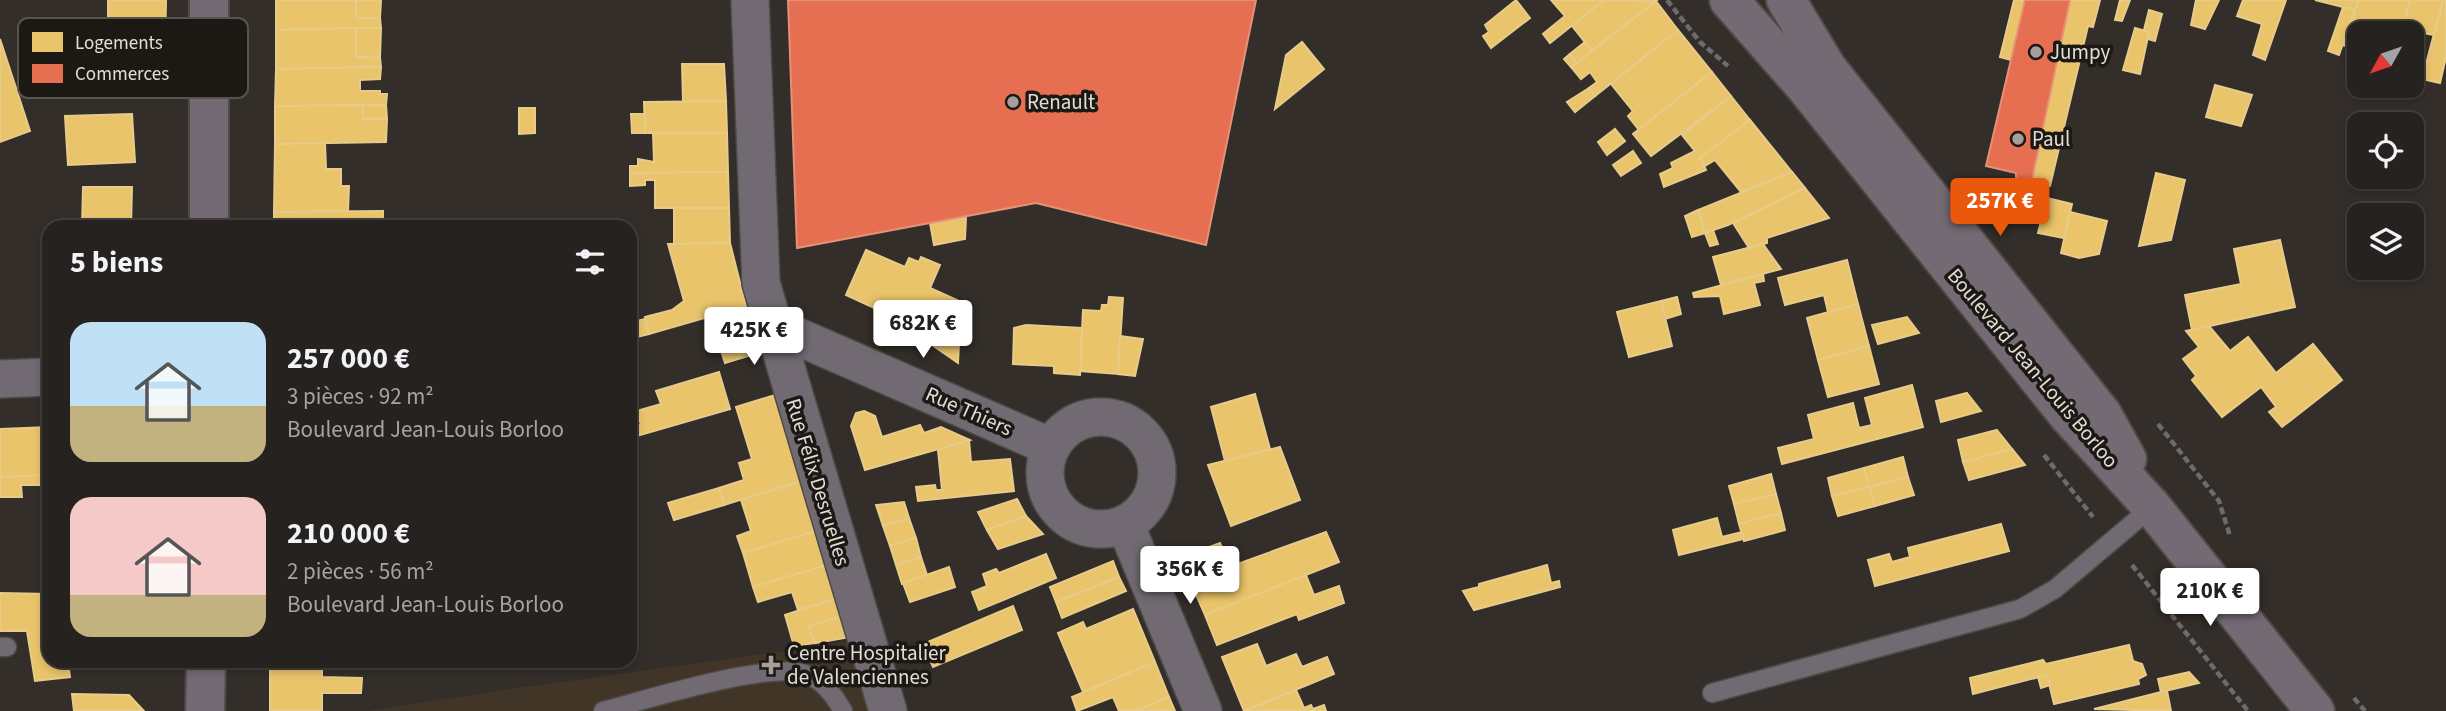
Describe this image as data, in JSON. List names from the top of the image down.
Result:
{
  "streets": {
    "main road": ["Boulevard Jean-Louis Borloo"],
    "street": ["Rue Thiers", "Rue Félix Desruelles"]
  },
  "crossings": [
    ["Rue Thiers", "Rue Félix Desruelles"]
  ],
  "places": {
    "other": ["Jumpy", "Renault", "Paul"],
    "health": ["Centre Hospitalier de Valenciennes"]
  },
  "legend": ["Logements", "Commerces"],
  "north": "bottom left",
  "page": {
    "price": [
      "257K €",
      "682K €",
      "425K €",
      "356K €",
      "210K €"
    ],
    "heading": "5 biens",
    "list": [
      {
        "name": "257 000 €",
        "note": "3 pièces · 92 m² · Boulevard Jean-Louis Borloo"
      },
      {
        "name": "210 000 €",
        "note": "2 pièces · 56 m² · Boulevard Jean-Louis Borloo"
      }
    ]
  }
}
